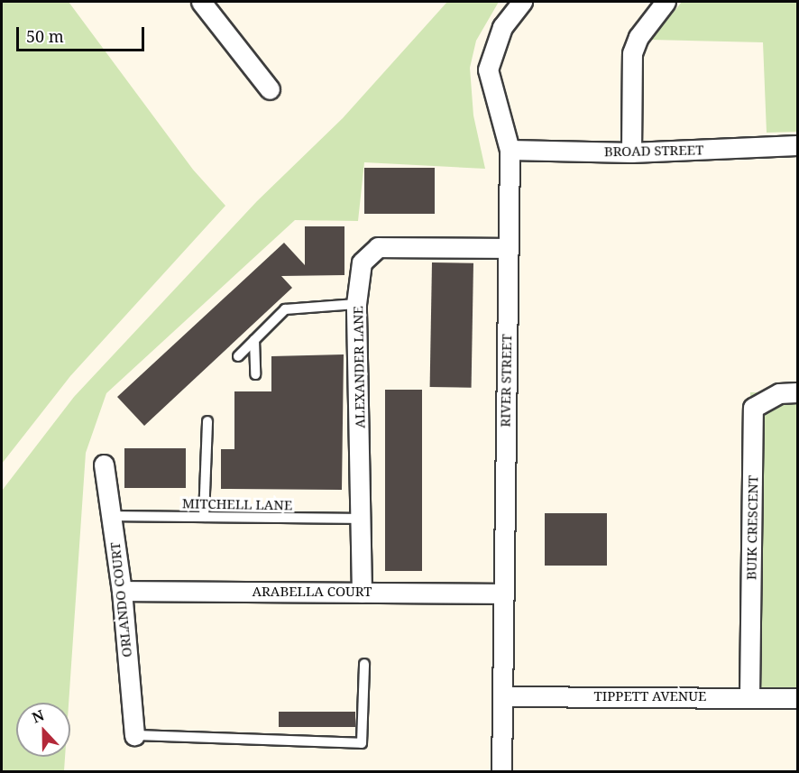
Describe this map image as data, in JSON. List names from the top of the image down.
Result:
{
  "streets": {
    "street": [
      "BROAD STREET",
      "ALEXANDER LANE",
      "RIVER STREET",
      "BUIK CRESCENT",
      "ARABELLA COURT",
      "ORLANDO COURT",
      "TIPPETT AVENUE"
    ],
    "lane": ["MITCHELL LANE"]
  },
  "crossings": [
    ["BROAD STREET", "RIVER STREET"],
    ["ALEXANDER LANE", "RIVER STREET"],
    ["ALEXANDER LANE", "MITCHELL LANE"],
    ["ALEXANDER LANE", "ARABELLA COURT"],
    ["RIVER STREET", "ARABELLA COURT"],
    ["RIVER STREET", "TIPPETT AVENUE"],
    ["MITCHELL LANE", "ORLANDO COURT"],
    ["BUIK CRESCENT", "TIPPETT AVENUE"],
    ["ARABELLA COURT", "ORLANDO COURT"]
  ],
  "scale_bar": "50 m",
  "north": "top"
}
